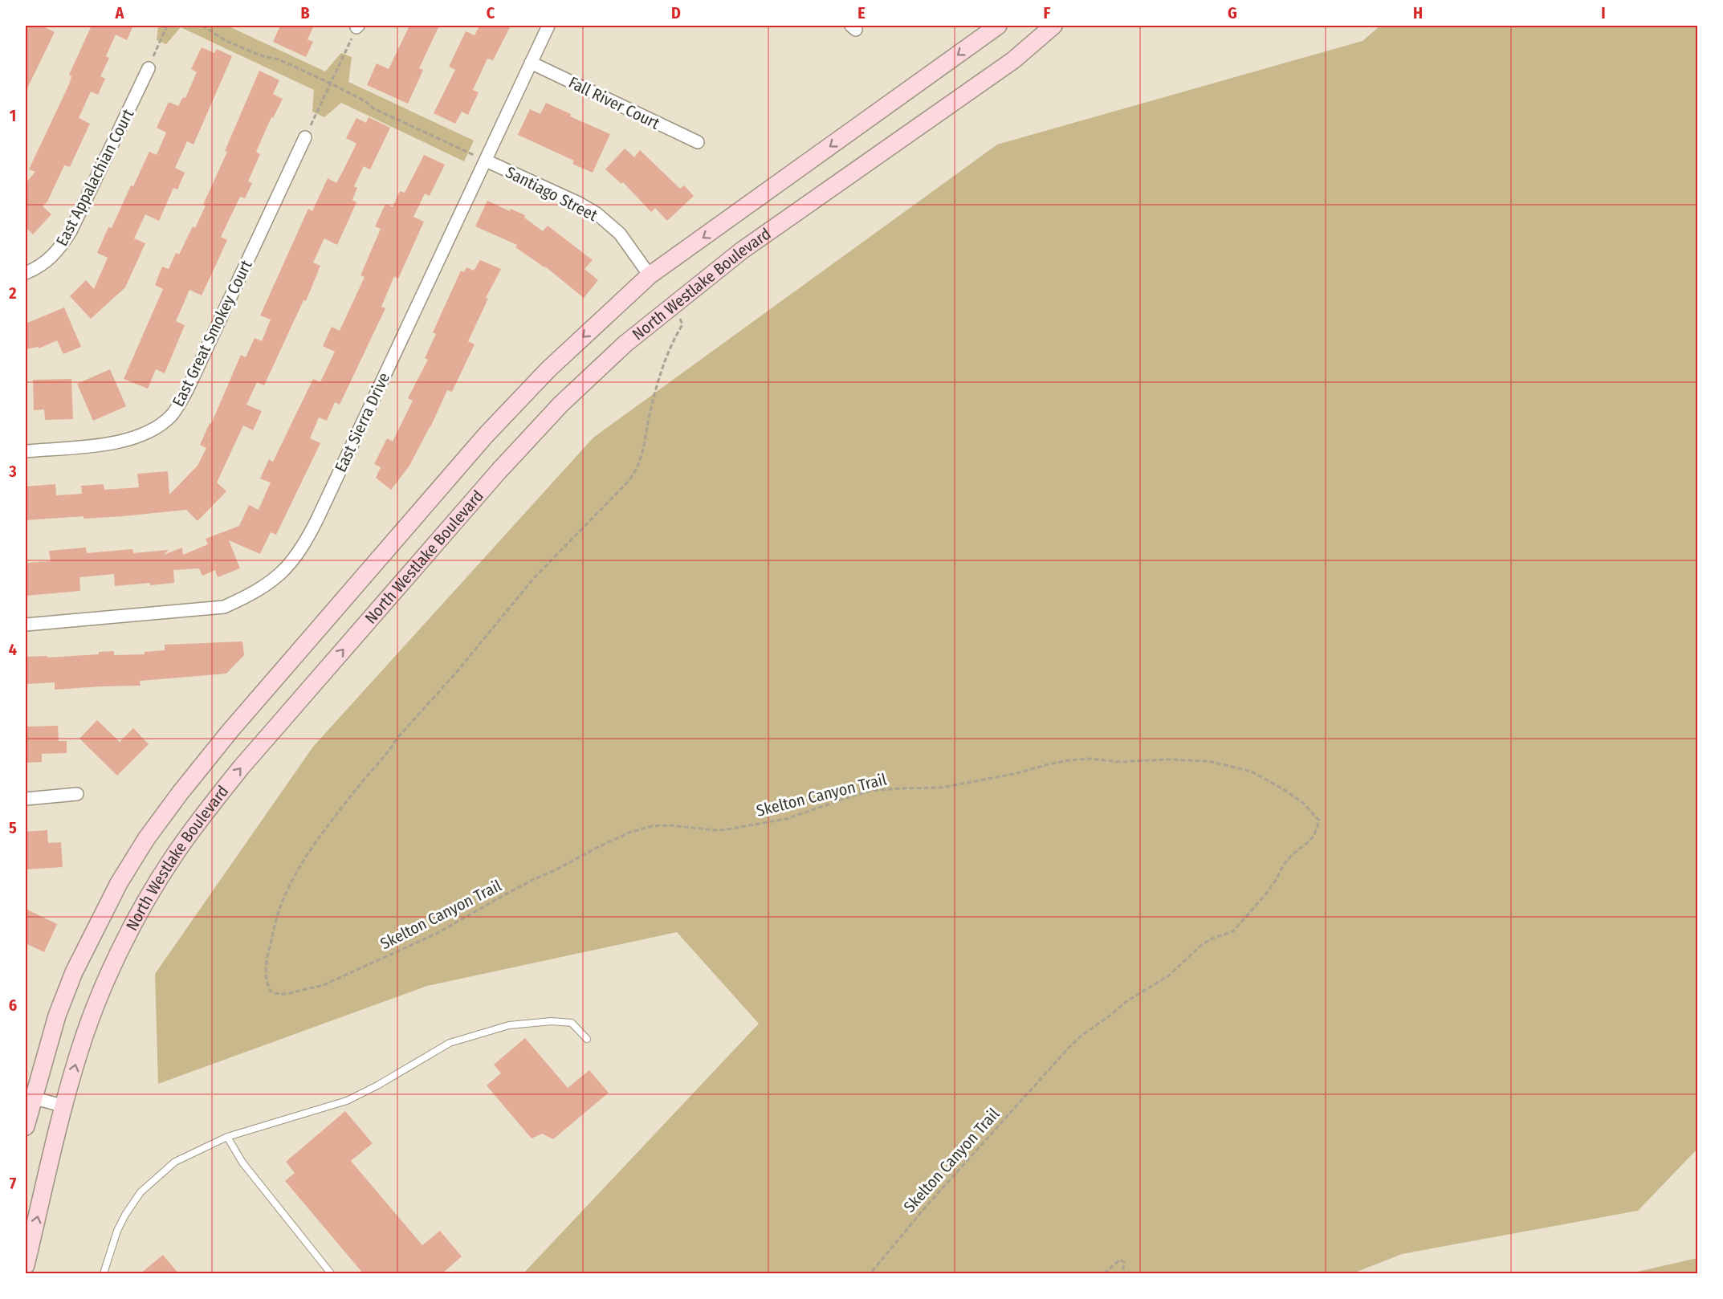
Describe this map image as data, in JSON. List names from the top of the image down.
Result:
{
  "streets": {
    "main road": ["North Westlake Boulevard"],
    "street": [
      "Fall River Court",
      "East Appalachian Court",
      "Santiago Street",
      "East Great Smokey Court",
      "East Sierra Drive"
    ],
    "path": ["Skelton Canyon Trail"]
  },
  "crossings": [
    ["Fall River Court", "East Sierra Drive"],
    ["Santiago Street", "North Westlake Boulevard"],
    ["Santiago Street", "East Sierra Drive"],
    ["North Westlake Boulevard", "Skelton Canyon Trail"]
  ],
  "grid": {
    "columns": [
      "A",
      "B",
      "C",
      "D",
      "E",
      "F",
      "G",
      "H",
      "I"
    ],
    "rows": [
      "1",
      "2",
      "3",
      "4",
      "5",
      "6",
      "7"
    ]
  }
}
